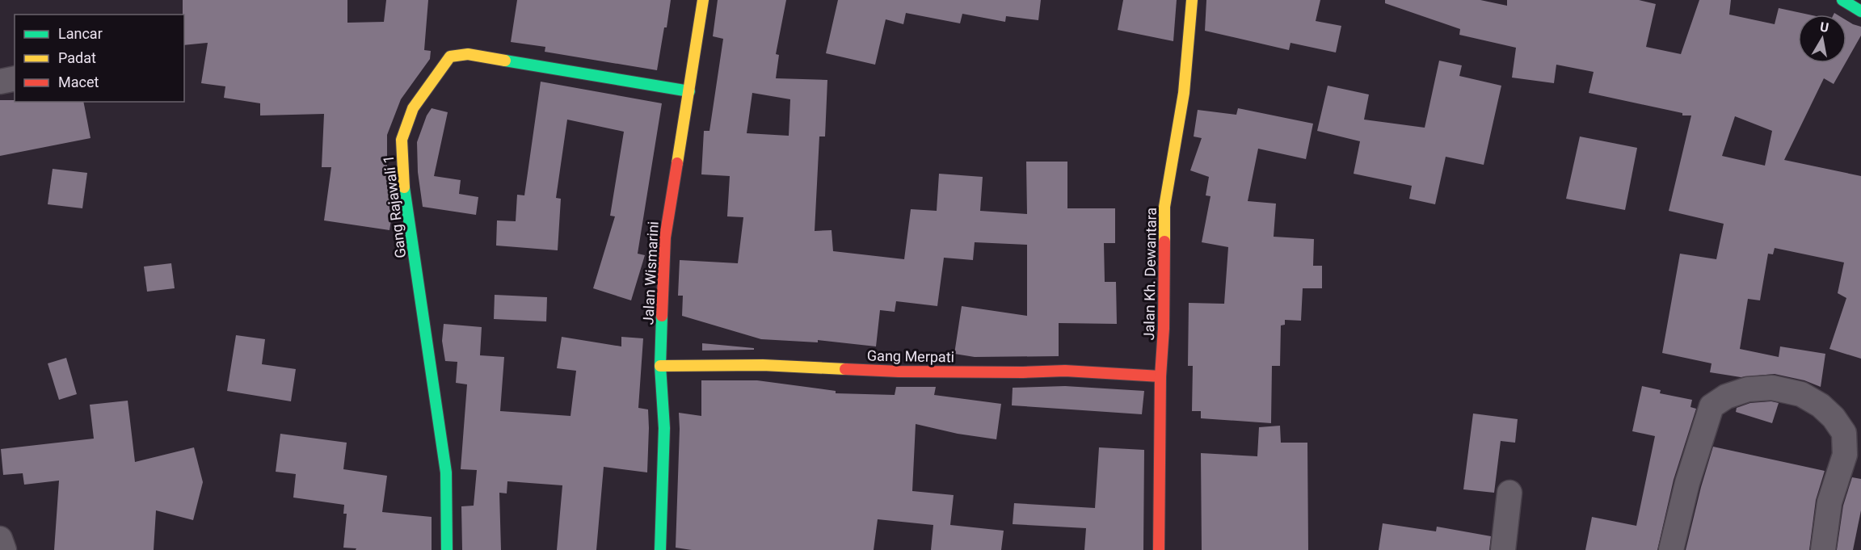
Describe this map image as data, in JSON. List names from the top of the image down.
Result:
{
  "streets": {
    "street": [
      "Gang Rajawali 1",
      "Jalan Wismarini",
      "Jalan Kh. Dewantara",
      "Gang Merpati"
    ]
  },
  "crossings": [
    ["Gang Rajawali 1", "Jalan Wismarini"],
    ["Jalan Wismarini", "Gang Merpati"],
    ["Jalan Kh. Dewantara", "Gang Merpati"]
  ],
  "legend": ["Lancar", "Padat", "Macet"],
  "north": "top"
}
